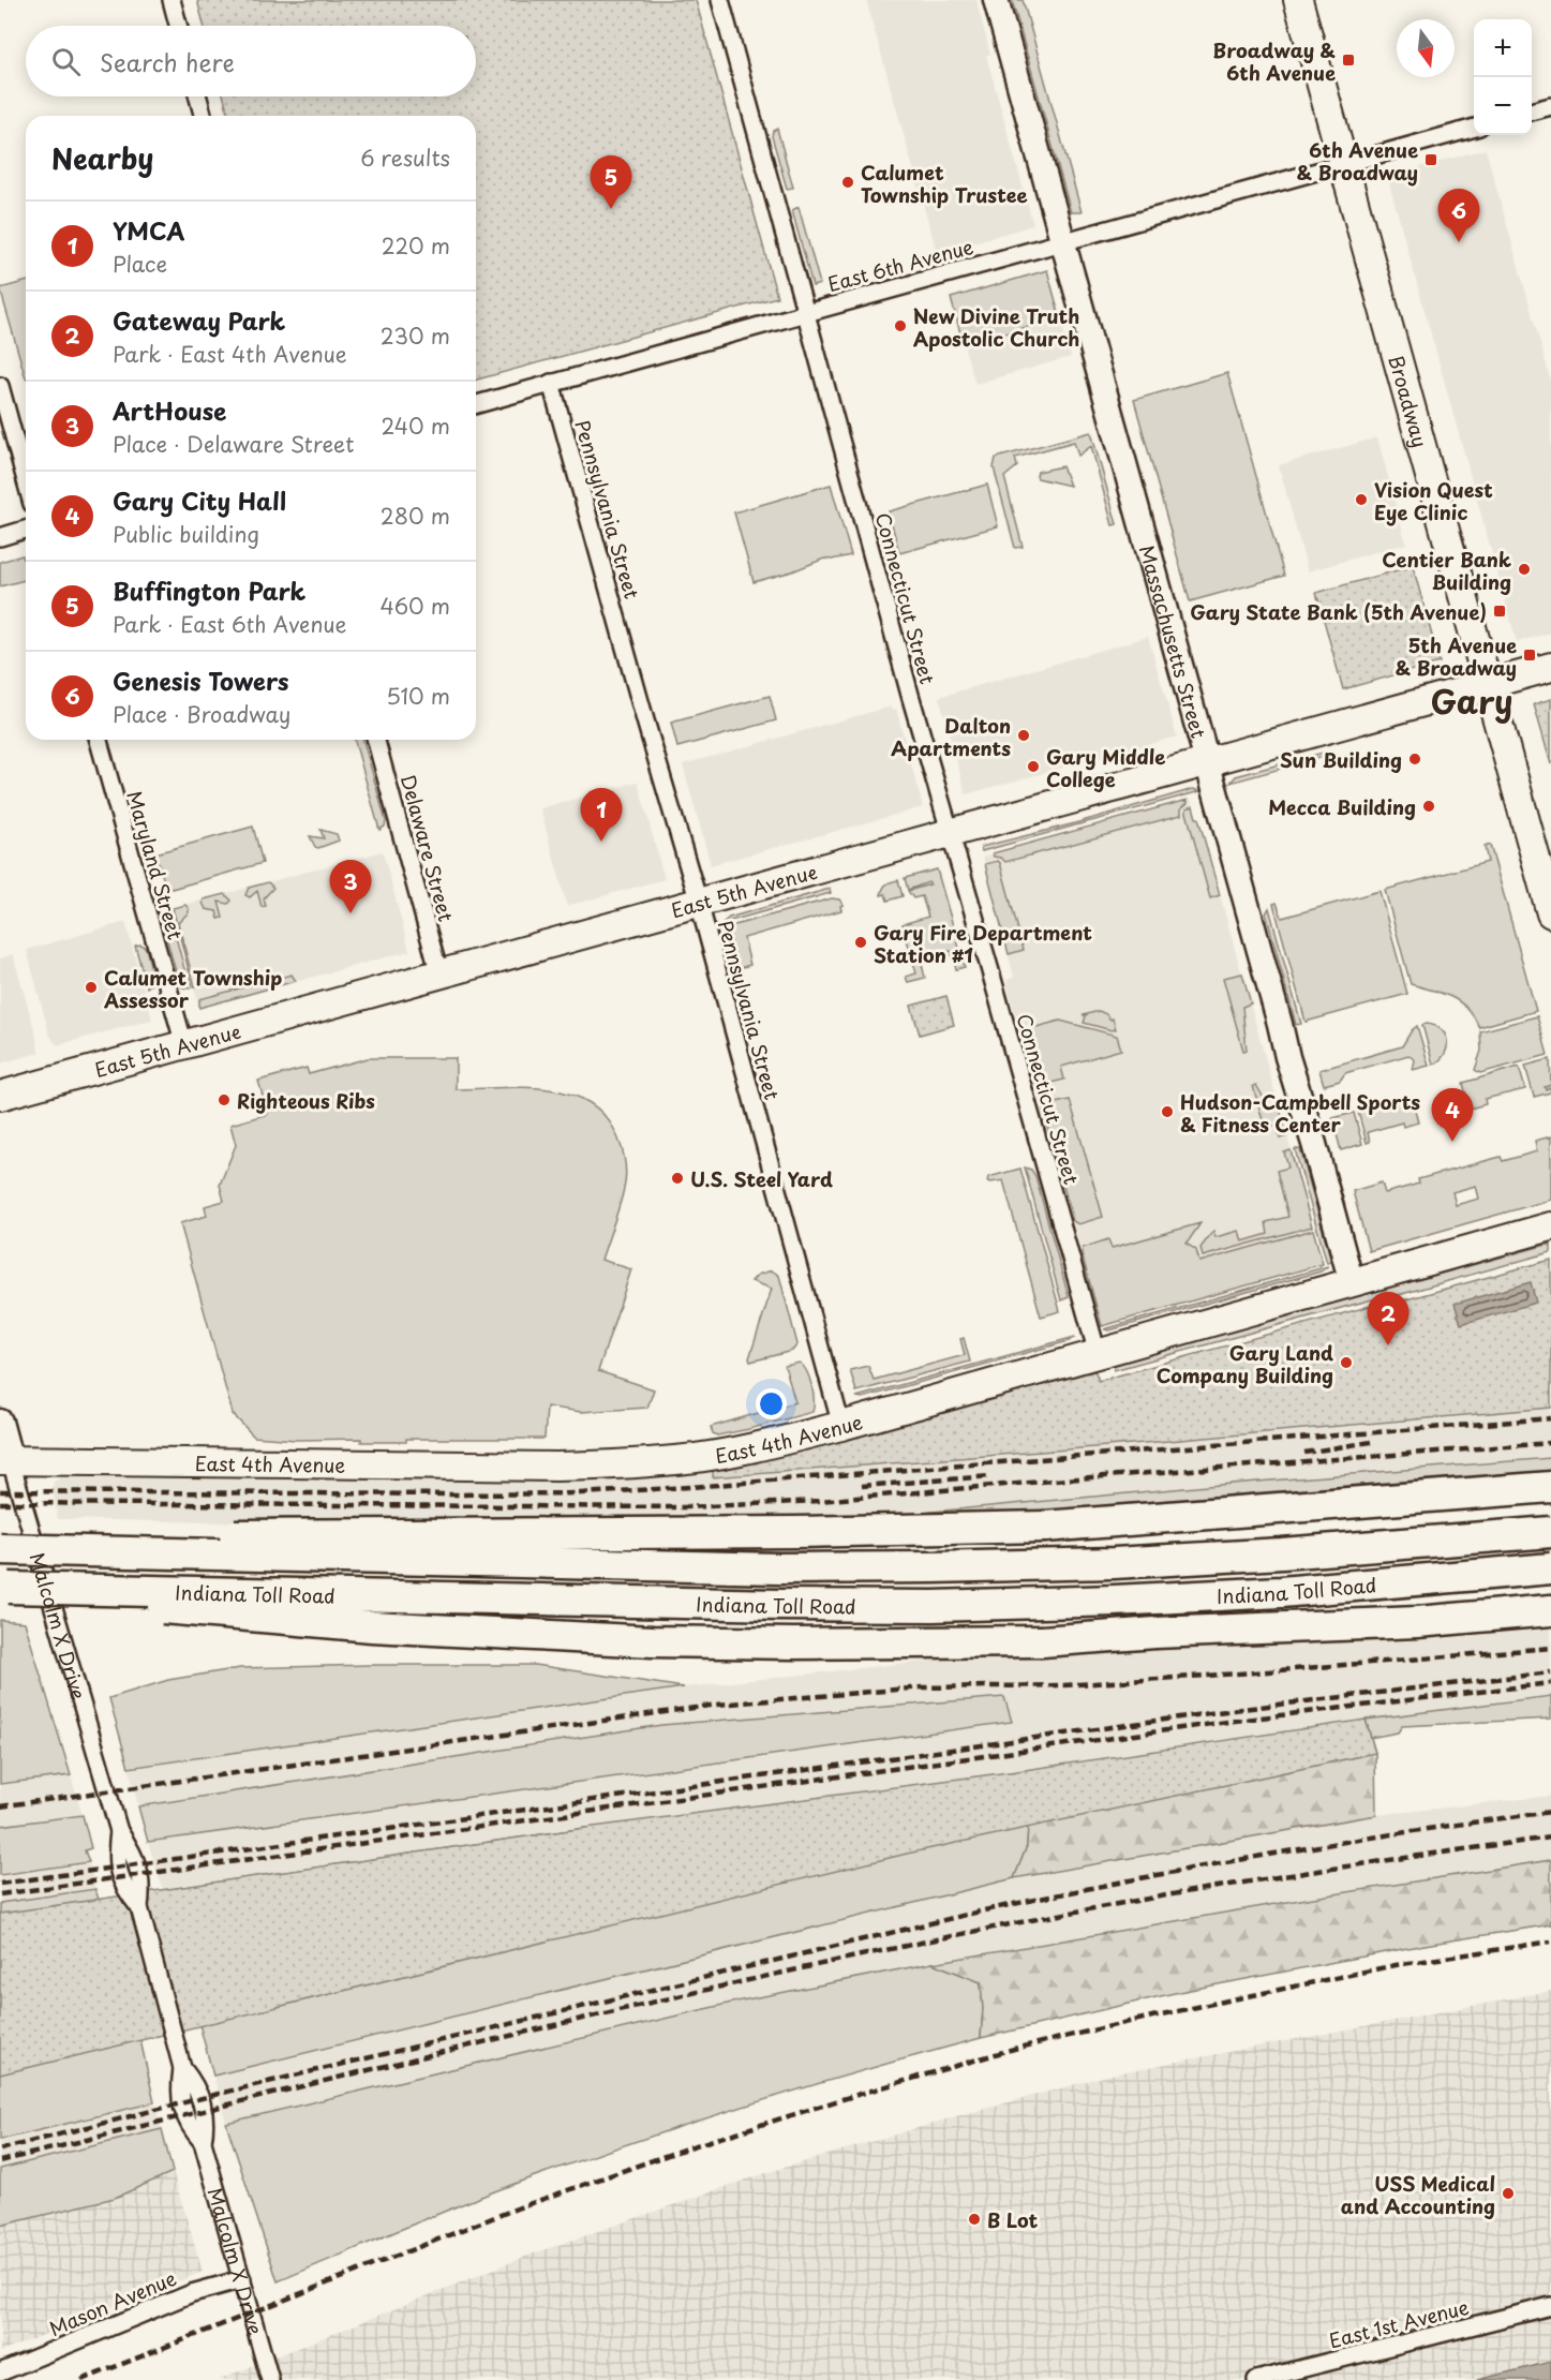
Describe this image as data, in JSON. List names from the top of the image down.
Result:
{
  "streets": {
    "highway": ["Indiana Toll Road"],
    "main road": ["Broadway", "East 5th Avenue", "East 4th Avenue"],
    "street": [
      "East 6th Avenue",
      "Pennsylvania Street",
      "Connecticut Street",
      "Massachusetts Street",
      "Delaware Street",
      "Maryland Street",
      "Malcolm X Drive",
      "Mason Avenue",
      "East 1st Avenue"
    ]
  },
  "crossings": [
    ["East 6th Avenue", "Broadway"],
    ["East 6th Avenue", "Pennsylvania Street"],
    ["East 6th Avenue", "Connecticut Street"],
    ["East 6th Avenue", "Massachusetts Street"],
    ["Broadway", "East 5th Avenue"],
    ["Pennsylvania Street", "East 5th Avenue"],
    ["Pennsylvania Street", "East 4th Avenue"],
    ["Connecticut Street", "East 5th Avenue"],
    ["Connecticut Street", "East 4th Avenue"],
    ["Massachusetts Street", "East 5th Avenue"],
    ["Massachusetts Street", "East 4th Avenue"],
    ["Delaware Street", "East 5th Avenue"],
    ["Maryland Street", "East 5th Avenue"],
    ["East 4th Avenue", "Malcolm X Drive"],
    ["Malcolm X Drive", "Mason Avenue"]
  ],
  "districts": ["Gary"],
  "places": {
    "transit": [
      "Broadway & 6th Avenue",
      "6th Avenue & Broadway",
      "Gary State Bank (5th Avenue)",
      "5th Avenue & Broadway"
    ],
    "other": [
      "Calumet Township Trustee",
      "New Divine Truth Apostolic Church",
      "Vision Quest Eye Clinic",
      "Centier Bank Building",
      "Dalton Apartments",
      "Sun Building",
      "Gary Middle College",
      "Mecca Building",
      "Gary Fire Department Station #1",
      "Calumet Township Assessor",
      "Righteous Ribs",
      "Hudson-Campbell Sports & Fitness Center",
      "U.S. Steel Yard",
      "Gary Land Company Building",
      "USS Medical and Accounting",
      "B Lot"
    ]
  },
  "north": "bottom",
  "page": {
    "map_buttons": ["+", "−"],
    "search": "Search here",
    "heading": ["Nearby", "6 results"],
    "pins": [
      "5",
      "6",
      "1",
      "3",
      "4",
      "2"
    ],
    "list": [
      {
        "mark": "1",
        "name": "YMCA",
        "note": "Place",
        "value": "220 m"
      },
      {
        "mark": "2",
        "name": "Gateway Park",
        "note": "Park · East 4th Avenue",
        "value": "230 m"
      },
      {
        "mark": "3",
        "name": "ArtHouse",
        "note": "Place · Delaware Street",
        "value": "240 m"
      },
      {
        "mark": "4",
        "name": "Gary City Hall",
        "note": "Public building",
        "value": "280 m"
      },
      {
        "mark": "5",
        "name": "Buffington Park",
        "note": "Park · East 6th Avenue",
        "value": "460 m"
      },
      {
        "mark": "6",
        "name": "Genesis Towers",
        "note": "Place · Broadway",
        "value": "510 m"
      }
    ]
  }
}
